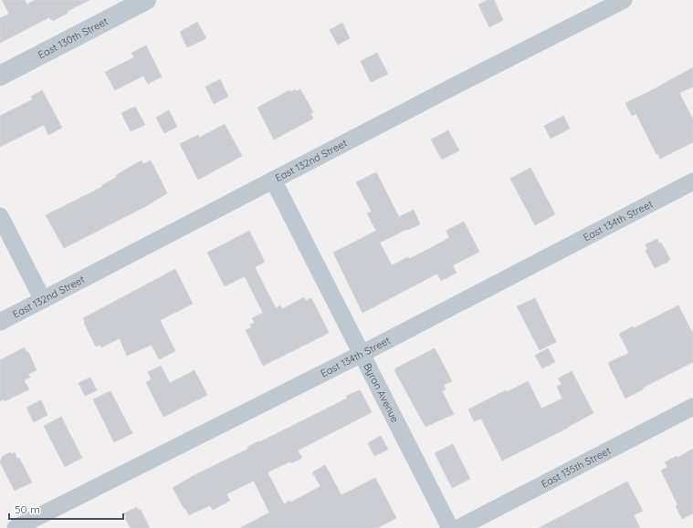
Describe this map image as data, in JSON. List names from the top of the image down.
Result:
{
  "streets": {
    "street": [
      "East 130th Street",
      "East 132nd Street",
      "East 134th Street",
      "Byron Avenue",
      "East 135th Street"
    ]
  },
  "crossings": [
    ["East 132nd Street", "Byron Avenue"],
    ["East 134th Street", "Byron Avenue"]
  ],
  "scale_bar": "50 m"
}
